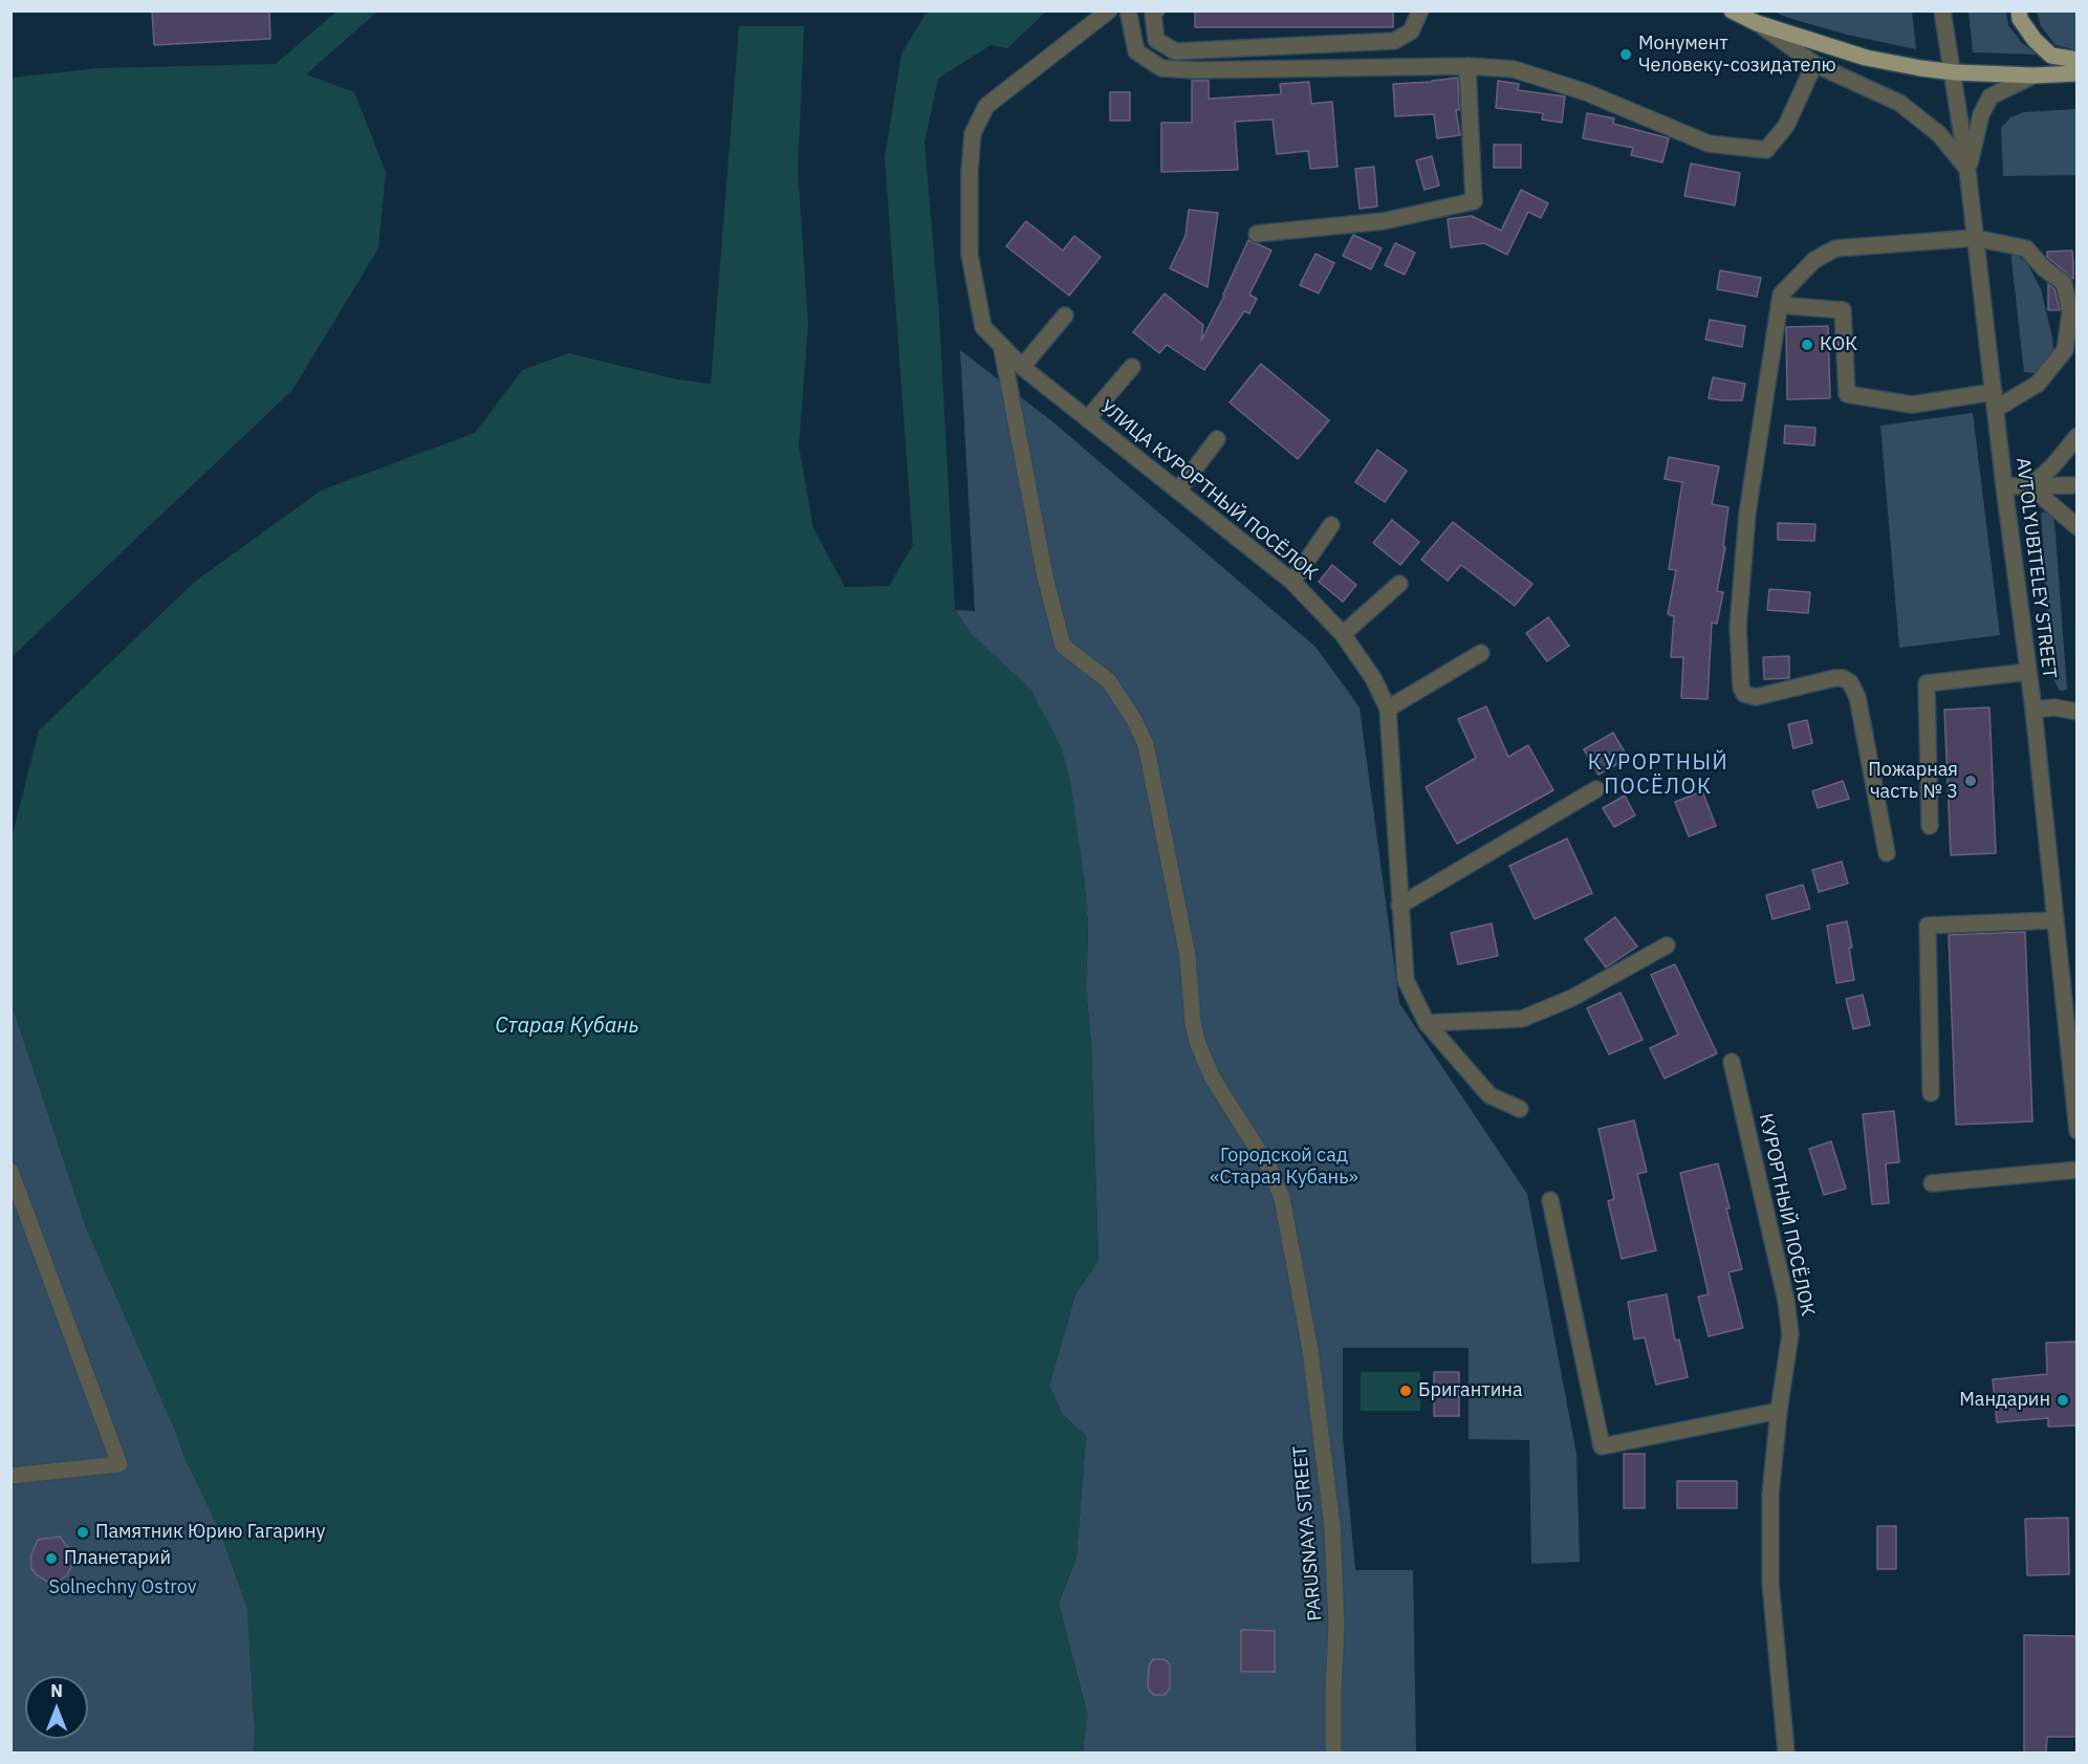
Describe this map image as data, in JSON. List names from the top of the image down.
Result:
{
  "streets": {
    "street": [
      "УЛИЦА КУРОРТНЫЙ ПОСЁЛОК",
      "AVTOLYUBITELEY STREET",
      "КУРОРТНЫЙ ПОСЁЛОК",
      "PARUSNAYA STREET"
    ]
  },
  "crossings": [
    ["УЛИЦА КУРОРТНЫЙ ПОСЁЛОК", "PARUSNAYA STREET"]
  ],
  "districts": ["КУРОРТНЫЙ ПОСЁЛОК"],
  "water": ["Старая Кубань"],
  "parks": ["Городской сад «Старая Кубань»", "Solnechny Ostrov"],
  "places": [
    "Монумент Человеку-созидателю",
    "КОК",
    "Пожарная часть № 3",
    "Бригантина",
    "Мандарин",
    "Памятник Юрию Гагарину",
    "Планетарий"
  ],
  "north": "top"
}
